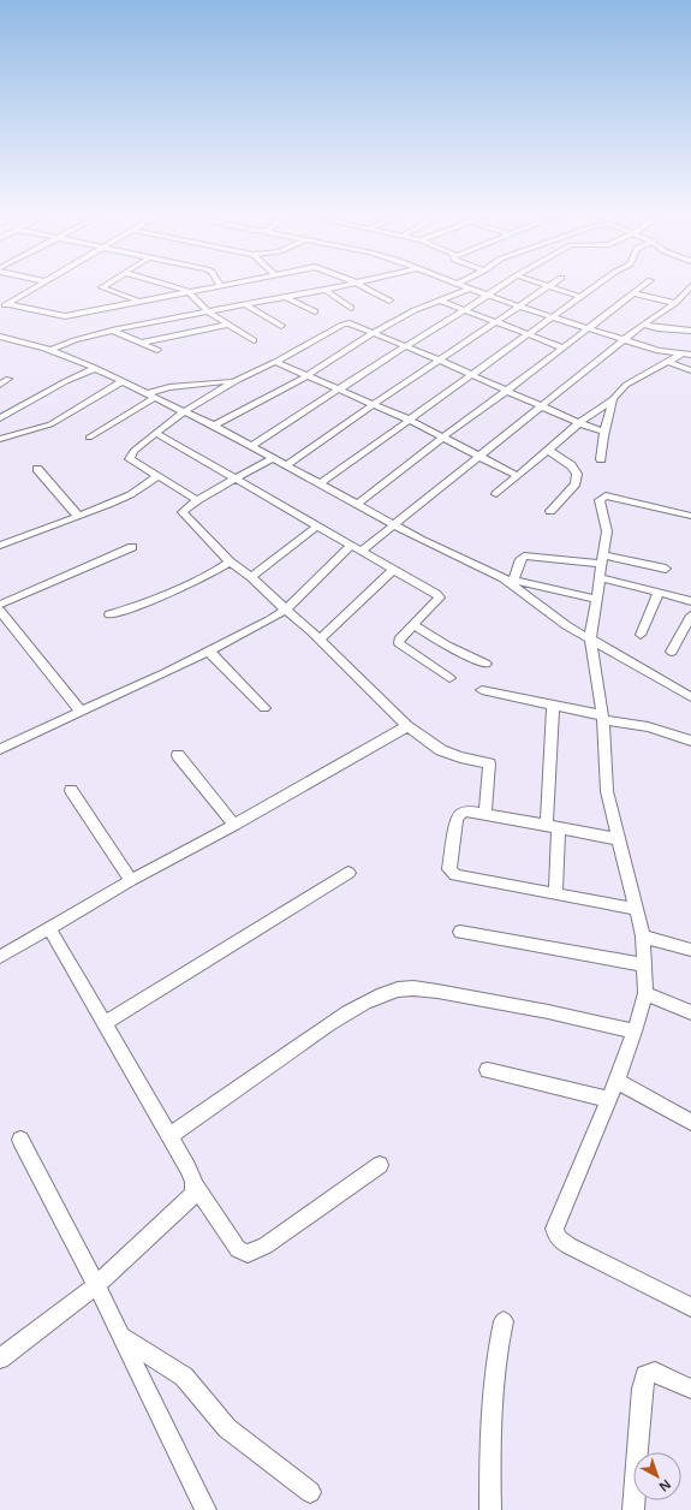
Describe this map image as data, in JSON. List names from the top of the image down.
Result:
{
  "north": "bottom right"
}
